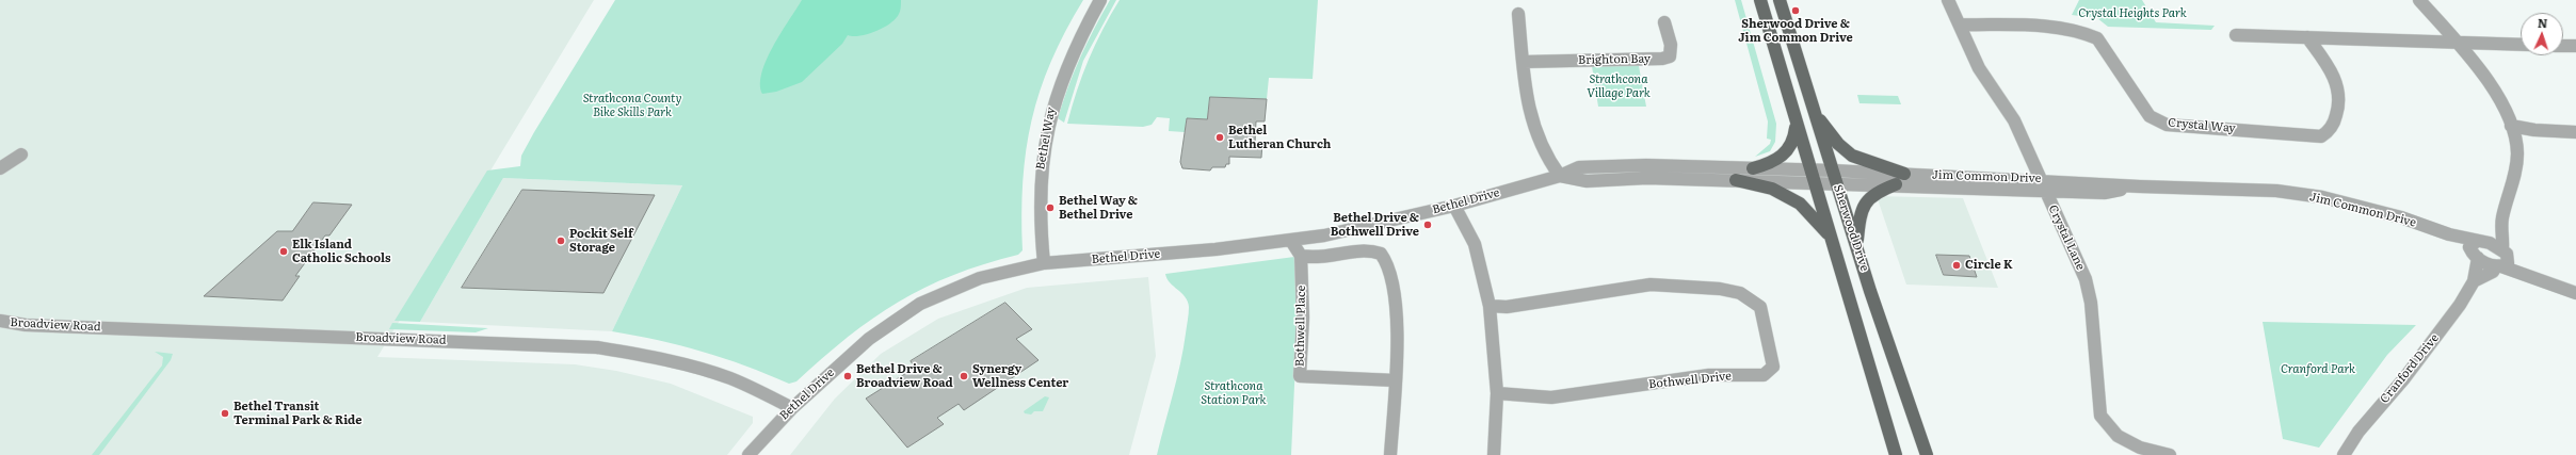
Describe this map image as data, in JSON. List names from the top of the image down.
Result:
{
  "streets": {
    "main road": ["Sherwood Drive"],
    "street": [
      "Brighton Bay",
      "Crystal Way",
      "Bethel Way",
      "Jim Common Drive",
      "Bethel Drive",
      "Crystal Lane",
      "Broadview Road",
      "Bothwell Place",
      "Cranford Drive",
      "Bothwell Drive"
    ]
  },
  "crossings": [
    ["Crystal Way", "Crystal Lane"],
    ["Bethel Way", "Bethel Drive"],
    ["Jim Common Drive", "Bethel Drive"],
    ["Jim Common Drive", "Sherwood Drive"],
    ["Jim Common Drive", "Crystal Lane"],
    ["Jim Common Drive", "Cranford Drive"],
    ["Bethel Drive", "Sherwood Drive"],
    ["Bethel Drive", "Broadview Road"]
  ],
  "parks": [
    "Crystal Heights Park",
    "Strathcona Village Park",
    "Strathcona County Bike Skills Park",
    "Cranford Park",
    "Strathcona Station Park"
  ],
  "places": [
    "Sherwood Drive & Jim Common Drive",
    "Bethel Lutheran Church",
    "Bethel Way & Bethel Drive",
    "Bethel Drive & Bothwell Drive",
    "Pockit Self Storage",
    "Elk Island Catholic Schools",
    "Circle K",
    "Bethel Drive & Broadview Road",
    "Synergy Wellness Center",
    "Bethel Transit Terminal Park & Ride"
  ],
  "north": "top"
}
